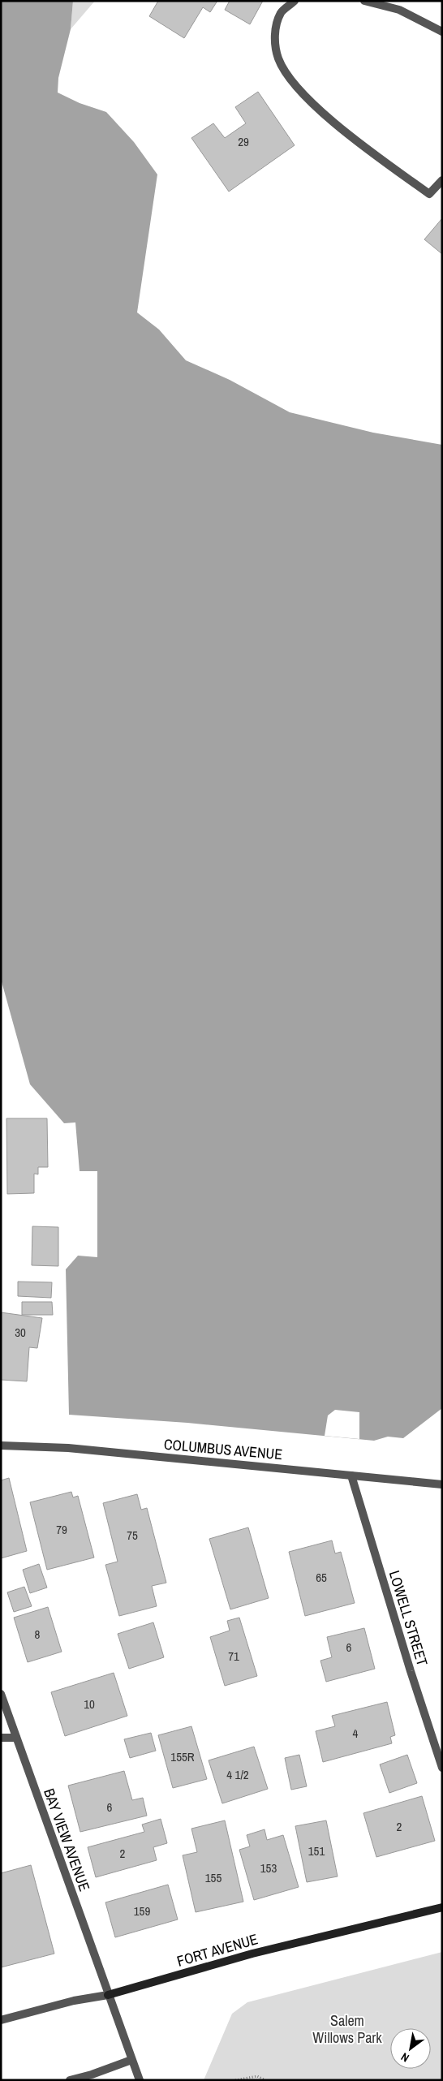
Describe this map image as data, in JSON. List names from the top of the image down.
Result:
{
  "streets": {
    "street": [
      "COLUMBUS AVENUE",
      "LOWELL STREET",
      "BAY VIEW AVENUE",
      "FORT AVENUE"
    ]
  },
  "crossings": [
    ["COLUMBUS AVENUE", "LOWELL STREET"],
    ["BAY VIEW AVENUE", "FORT AVENUE"]
  ],
  "parks": ["Salem Willows Park"],
  "house_numbers": [
    "29",
    "30",
    "79",
    "75",
    "65",
    "8",
    "6",
    "71",
    "10",
    "4",
    "155R",
    "4 1/2",
    "6",
    "2",
    "151",
    "2",
    "153",
    "155",
    "159"
  ],
  "north": "bottom left"
}
